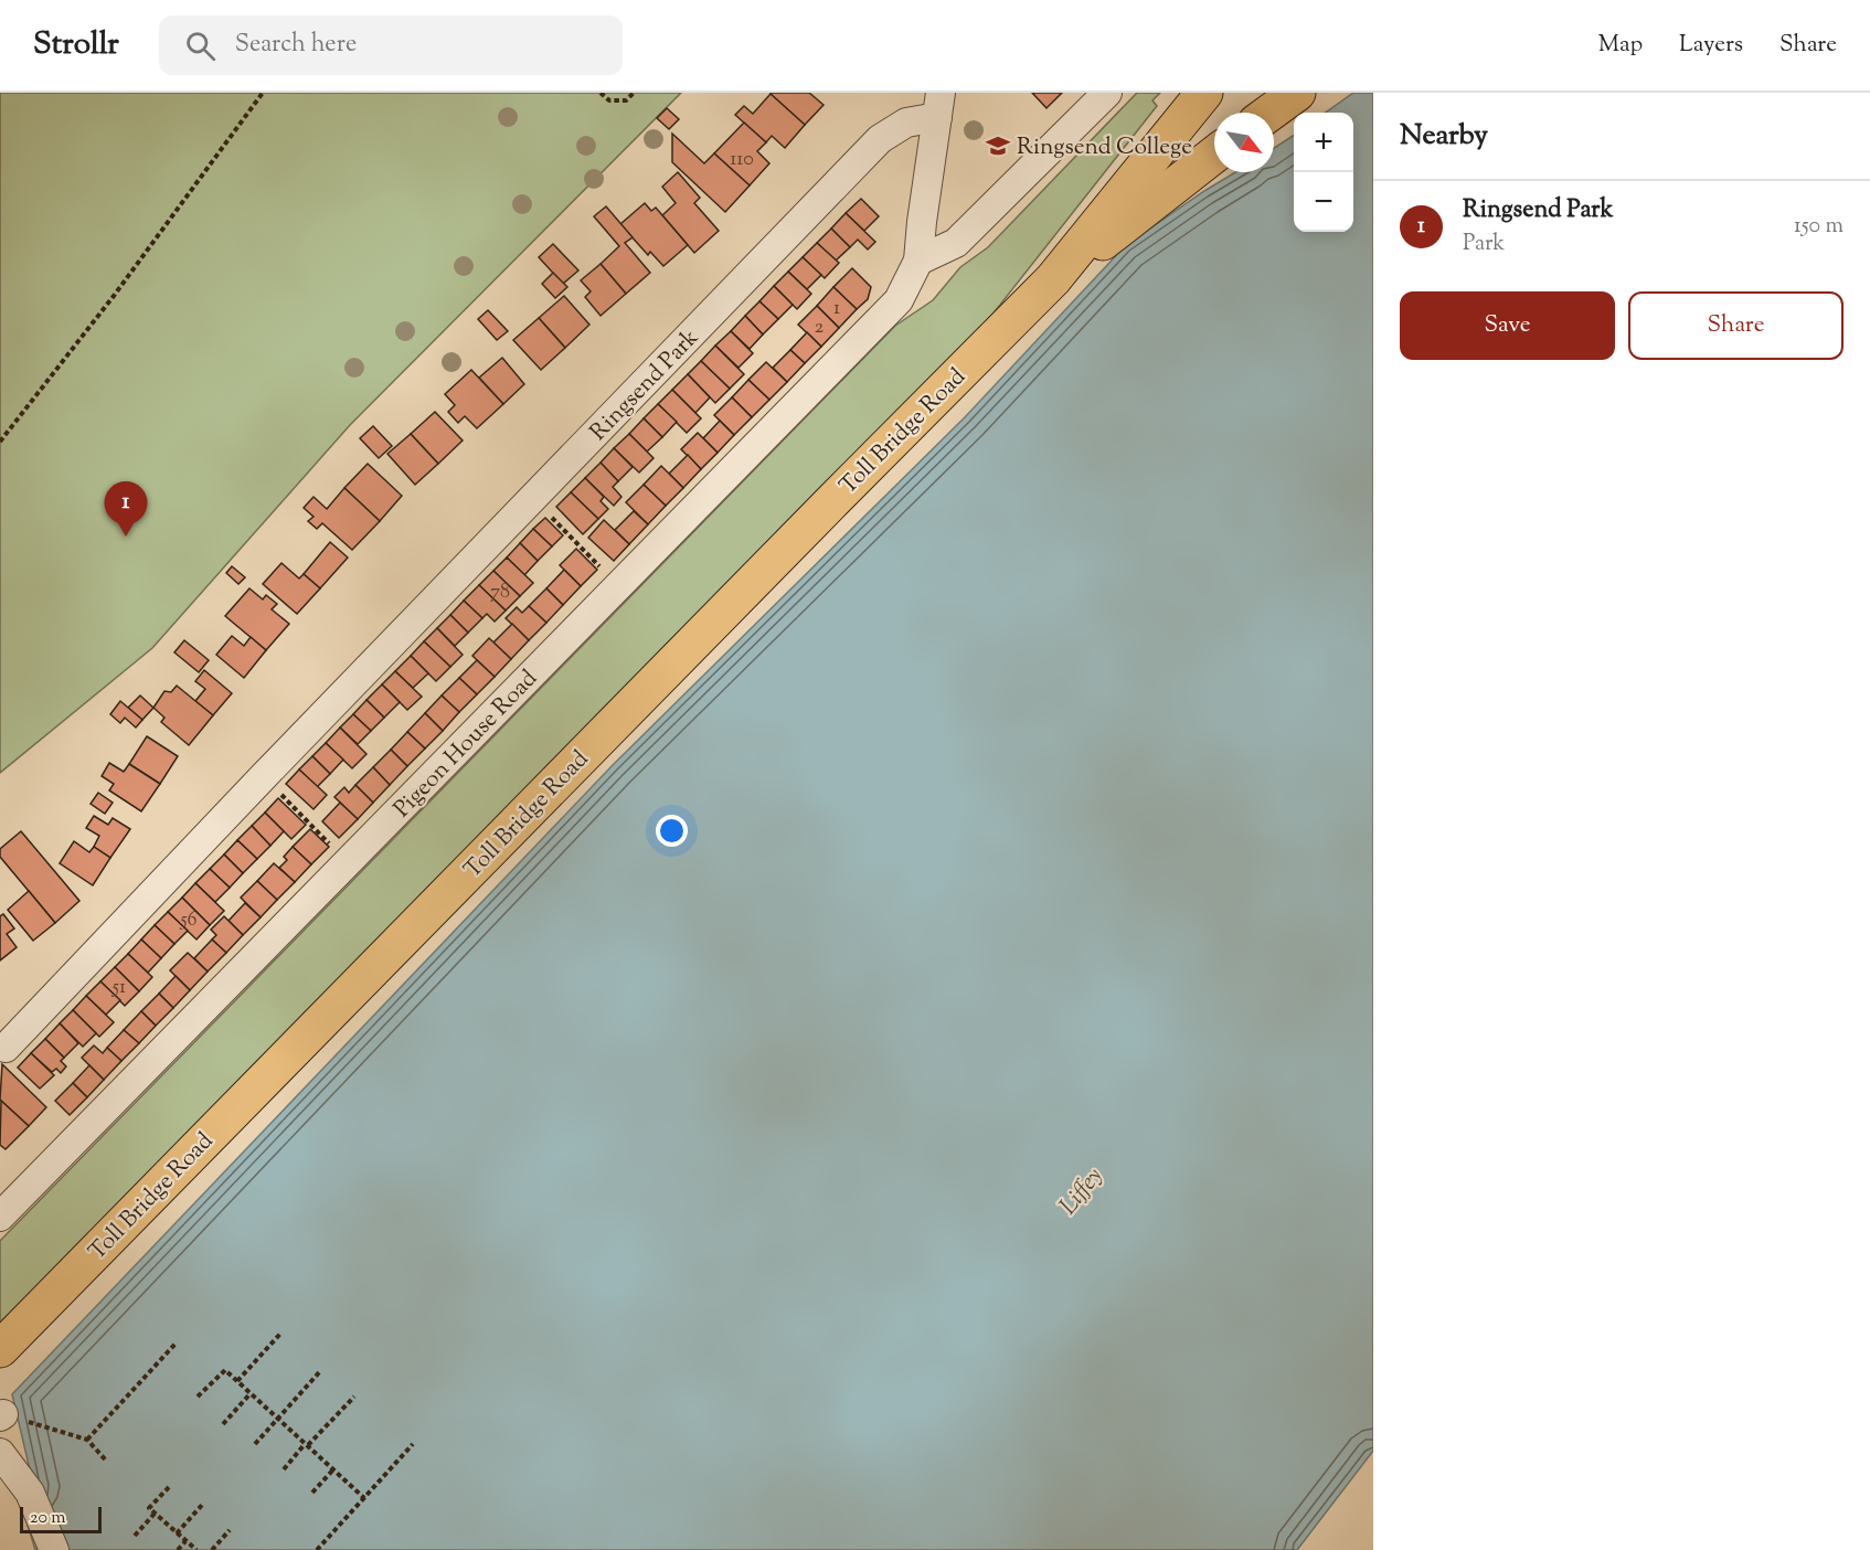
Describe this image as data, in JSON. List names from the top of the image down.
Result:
{
  "streets": {
    "main road": ["Toll Bridge Road"],
    "street": ["Ringsend Park", "Pigeon House Road"]
  },
  "water": ["Liffey"],
  "places": {
    "school or university": ["Ringsend College"]
  },
  "house_numbers": [
    "110",
    "1",
    "2",
    "78",
    "56",
    "51"
  ],
  "scale_bar": "20 m",
  "north": "bottom right",
  "page": {
    "header": "Strollr",
    "search": "Search here",
    "nav": ["Map", "Layers", "Share"],
    "heading": "Nearby",
    "map_buttons": ["+", "−"],
    "list": [
      {
        "mark": "1",
        "name": "Ringsend Park",
        "note": "Park",
        "value": "150 m"
      }
    ],
    "buttons": ["Save", "Share"],
    "pins": "1",
    "scale": "20 m"
  }
}
